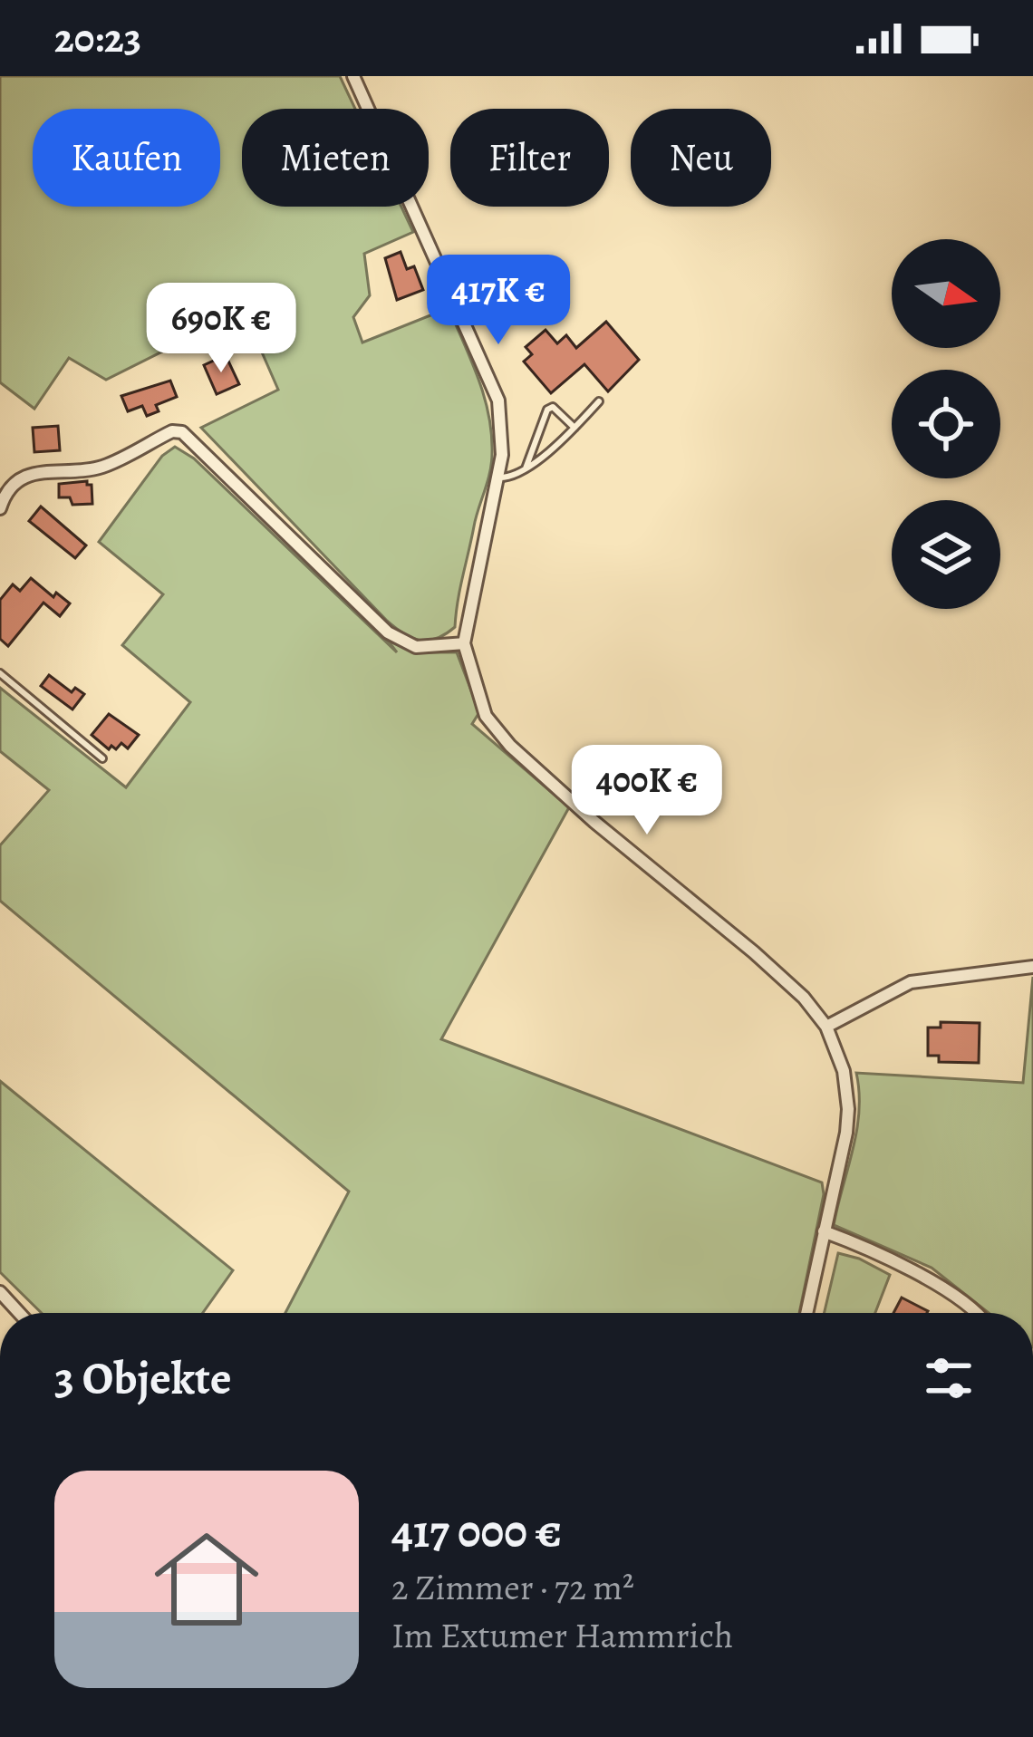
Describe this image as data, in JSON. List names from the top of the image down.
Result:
{
  "north": "right",
  "page": {
    "status": "20:23",
    "chip": [
      "Kaufen",
      "Mieten",
      "Filter",
      "Neu"
    ],
    "price": ["417K €", "690K €", "400K €"],
    "heading": "3 Objekte",
    "list": [
      {
        "name": "417 000 €",
        "note": "2 Zimmer · 72 m² · Im Extumer Hammrich"
      }
    ]
  }
}
